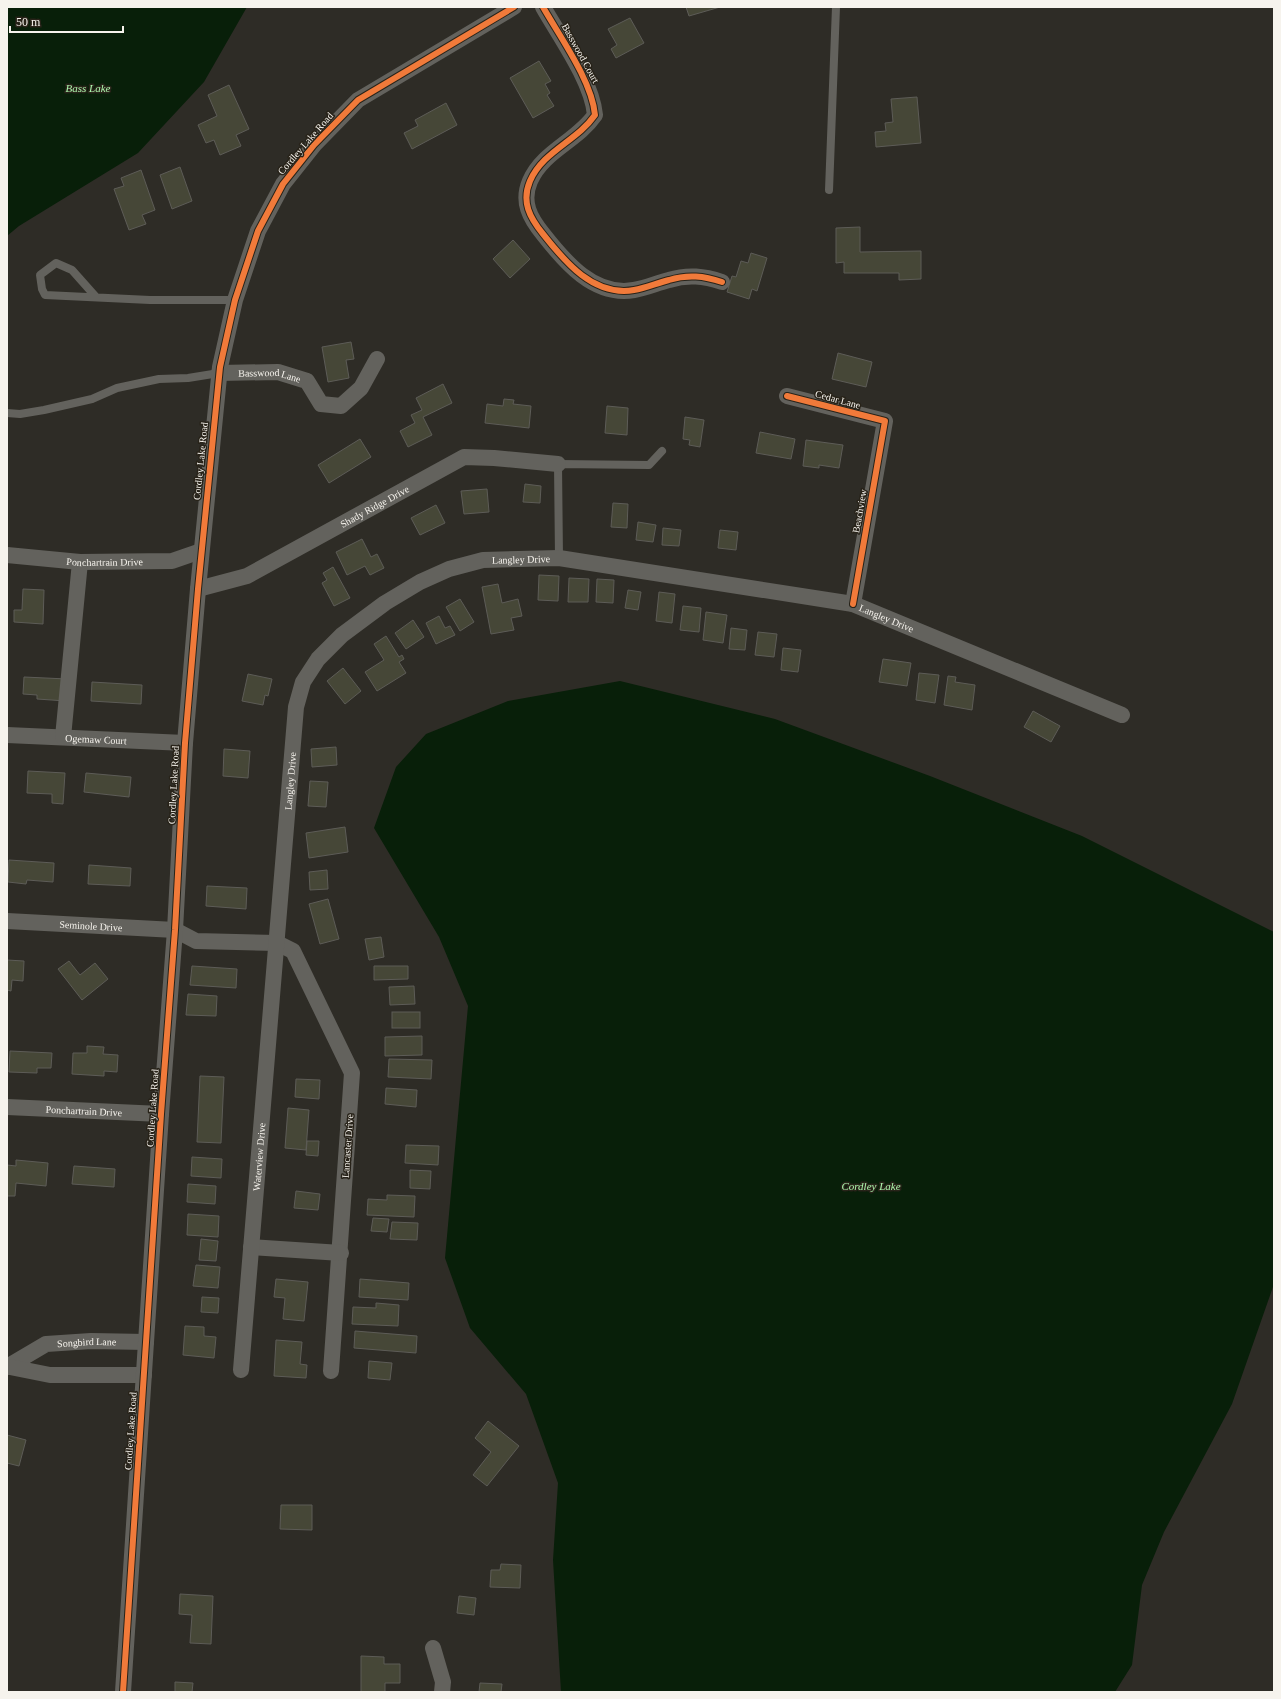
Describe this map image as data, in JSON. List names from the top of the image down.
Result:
{
  "streets": {
    "street": [
      "Basswood Court",
      "Cordley Lake Road",
      "Basswood Lane",
      "Cedar Lane",
      "Shady Ridge Drive",
      "Beachview",
      "Langley Drive",
      "Ponchartrain Drive",
      "Ogemaw Court",
      "Seminole Drive",
      "Lancaster Drive",
      "Waterview Drive",
      "Songbird Lane"
    ]
  },
  "crossings": [
    ["Cordley Lake Road", "Basswood Lane"],
    ["Cordley Lake Road", "Shady Ridge Drive"],
    ["Cordley Lake Road", "Ponchartrain Drive"],
    ["Cordley Lake Road", "Ogemaw Court"],
    ["Cordley Lake Road", "Seminole Drive"],
    ["Cordley Lake Road", "Songbird Lane"],
    ["Cedar Lane", "Beachview"],
    ["Beachview", "Langley Drive"],
    ["Langley Drive", "Lancaster Drive"],
    ["Langley Drive", "Waterview Drive"],
    ["Lancaster Drive", "Waterview Drive"]
  ],
  "water": ["Bass Lake", "Cordley Lake"],
  "scale_bar": "50 m"
}
